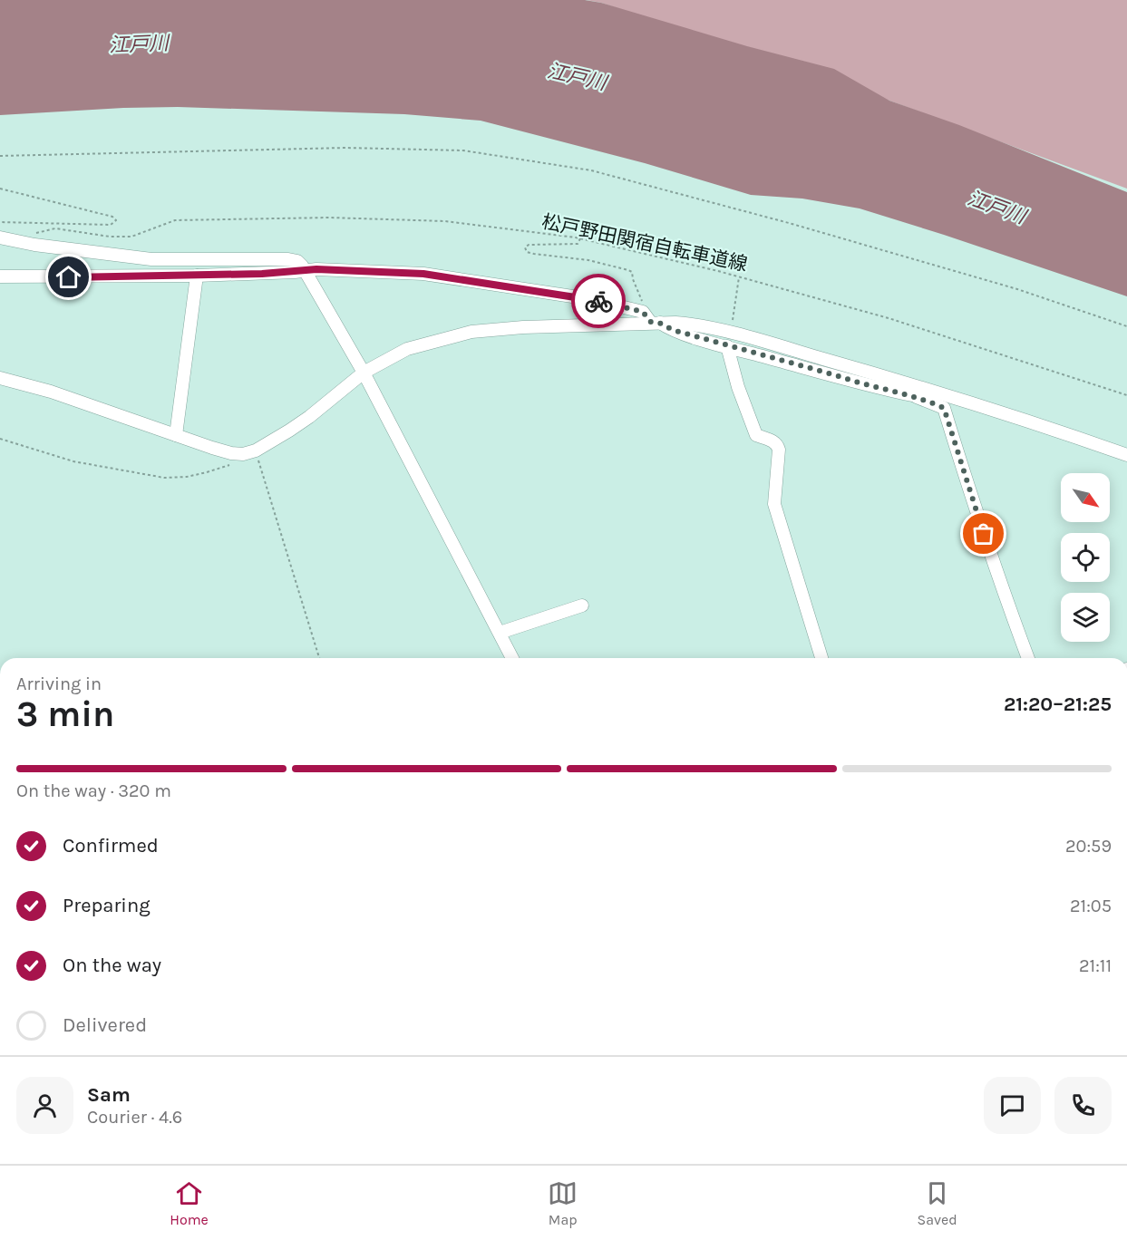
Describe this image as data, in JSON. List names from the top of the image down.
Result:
{
  "streets": {
    "path": ["松戸野田関宿自転車道線"]
  },
  "water": ["江戸川"],
  "north": "bottom right",
  "page": {
    "heading": ["3 min", "Arriving in", "21:20–21:25"],
    "panel": ["Sam", "Courier · 4.6"],
    "bar": "On the way · 320 m",
    "list": [
      ["Confirmed", "20:59"],
      ["Preparing", "21:05"],
      ["On the way", "21:11"],
      "Delivered"
    ],
    "tabs": ["Home", "Map", "Saved"]
  }
}
